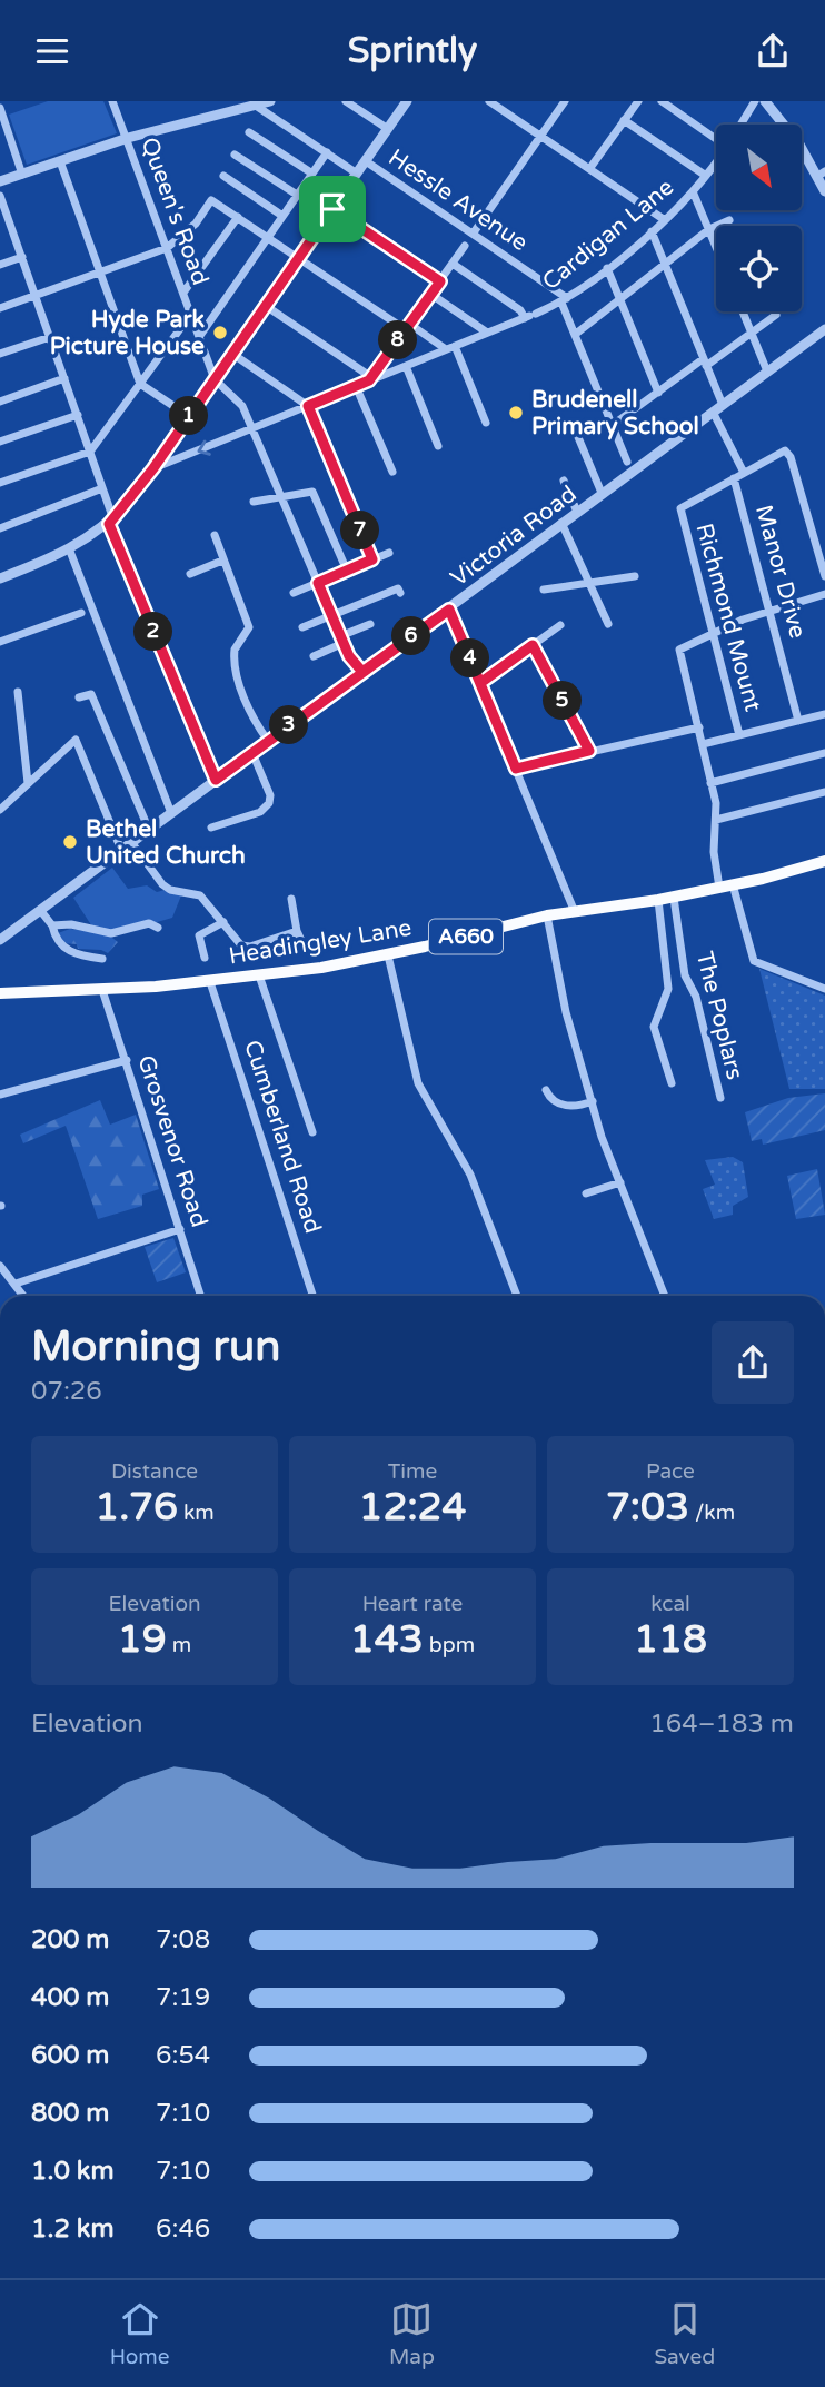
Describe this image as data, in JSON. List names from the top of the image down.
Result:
{
  "streets": {
    "highway": ["A660", "Headingley Lane"],
    "street": [
      "Hessle Avenue",
      "Queen's Road",
      "Cardigan Lane",
      "Victoria Road",
      "Manor Drive",
      "Richmond Mount",
      "The Poplars",
      "Cumberland Road",
      "Grosvenor Road"
    ]
  },
  "crossings": [
    ["Hessle Avenue", "Cardigan Lane"],
    ["Manor Drive", "Richmond Mount"],
    ["Headingley Lane", "The Poplars"],
    ["Headingley Lane", "Cumberland Road"],
    ["Headingley Lane", "Grosvenor Road"]
  ],
  "places": ["Hyde Park Picture House", "Brudenell Primary School", "Bethel United Church"],
  "north": "bottom right",
  "page": {
    "header": "Sprintly",
    "pins": [
      "8",
      "1",
      "7",
      "2",
      "6",
      "4",
      "5",
      "3"
    ],
    "heading": ["Morning run", "07:26"],
    "stats": [
      ["Distance", "1.76 km"],
      ["Time", "12:24"],
      ["Pace", "7:03 /km"],
      ["Elevation", "19 m"],
      ["Heart rate", "143 bpm"],
      ["kcal", "118"]
    ],
    "chart": ["Elevation", "164–183 m"],
    "list": [
      {
        "name": "200 m",
        "note": "7:08"
      },
      {
        "name": "400 m",
        "note": "7:19"
      },
      {
        "name": "600 m",
        "note": "6:54"
      },
      {
        "name": "800 m",
        "note": "7:10"
      },
      {
        "name": "1.0 km",
        "note": "7:10"
      },
      {
        "name": "1.2 km",
        "note": "6:46"
      }
    ],
    "tabs": ["Home", "Map", "Saved"]
  }
}
